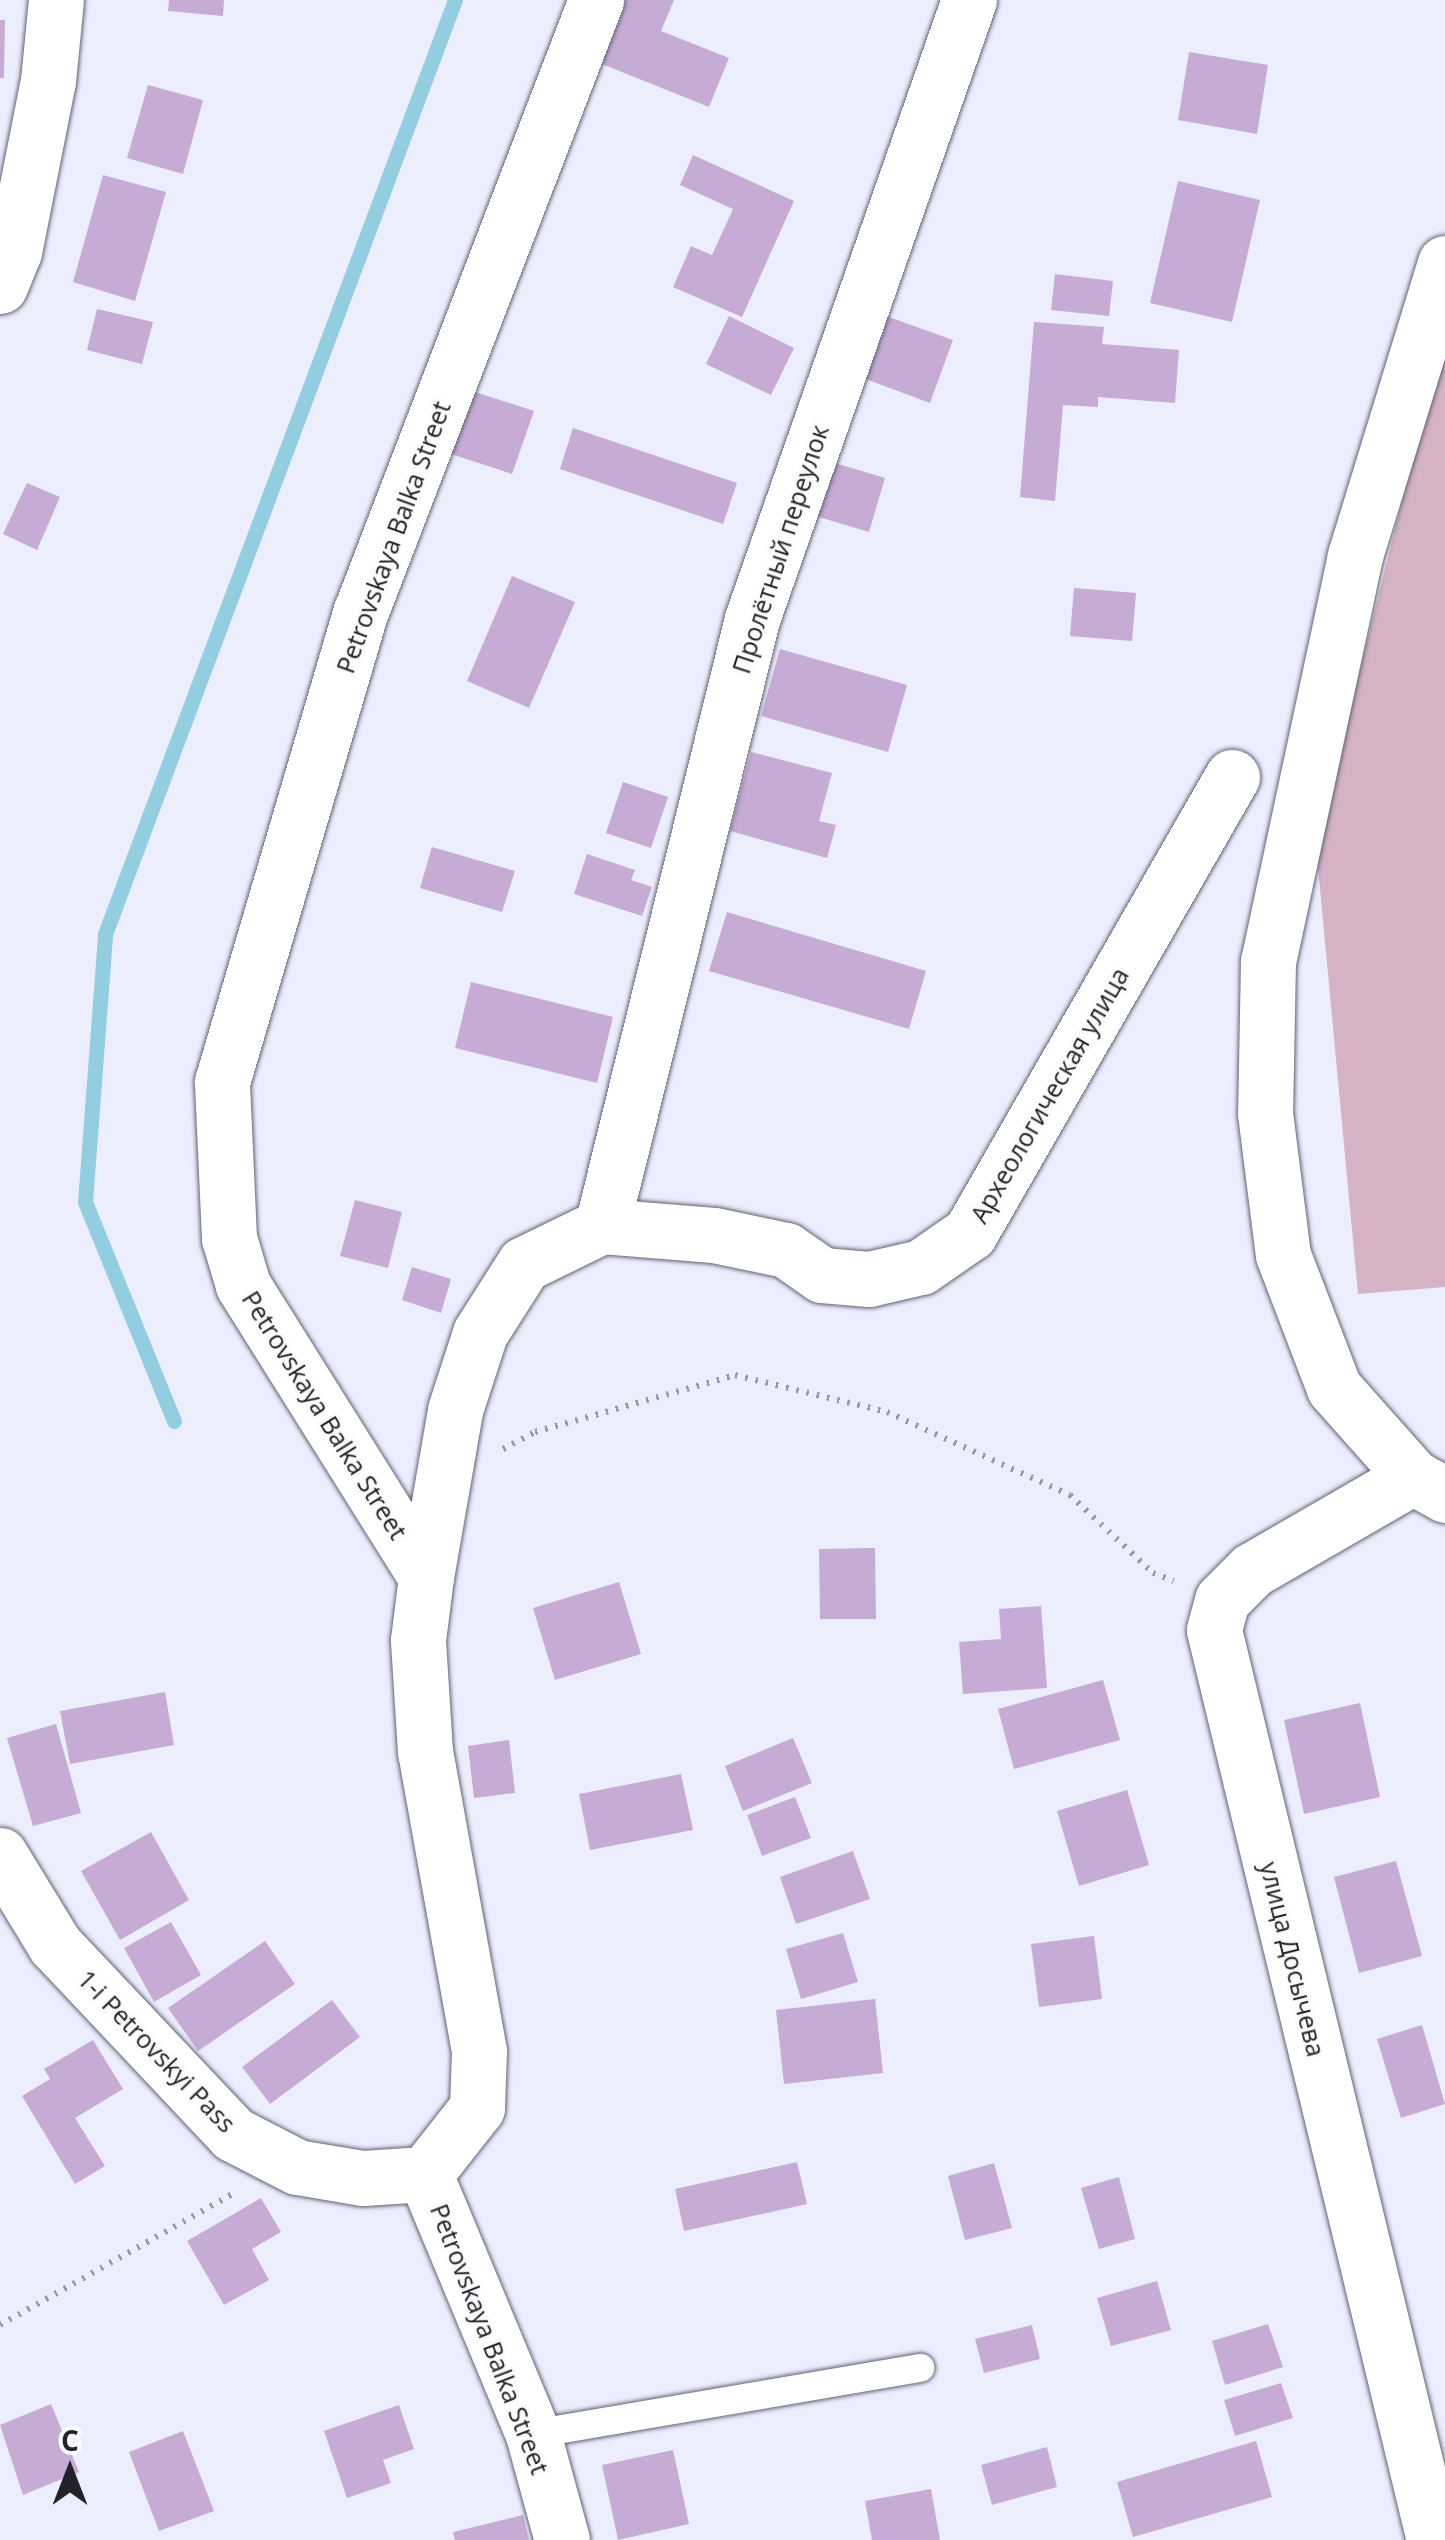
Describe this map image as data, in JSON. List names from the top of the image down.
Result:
{
  "streets": {
    "street": [
      "Petrovskaya Balka Street",
      "Пролётный переулок",
      "Археологическая улица",
      "улица Досычева",
      "1-i Petrovskyi Pass"
    ]
  },
  "crossings": [
    ["Petrovskaya Balka Street", "1-i Petrovskyi Pass"],
    ["Пролётный переулок", "Археологическая улица"]
  ],
  "north": "top"
}
